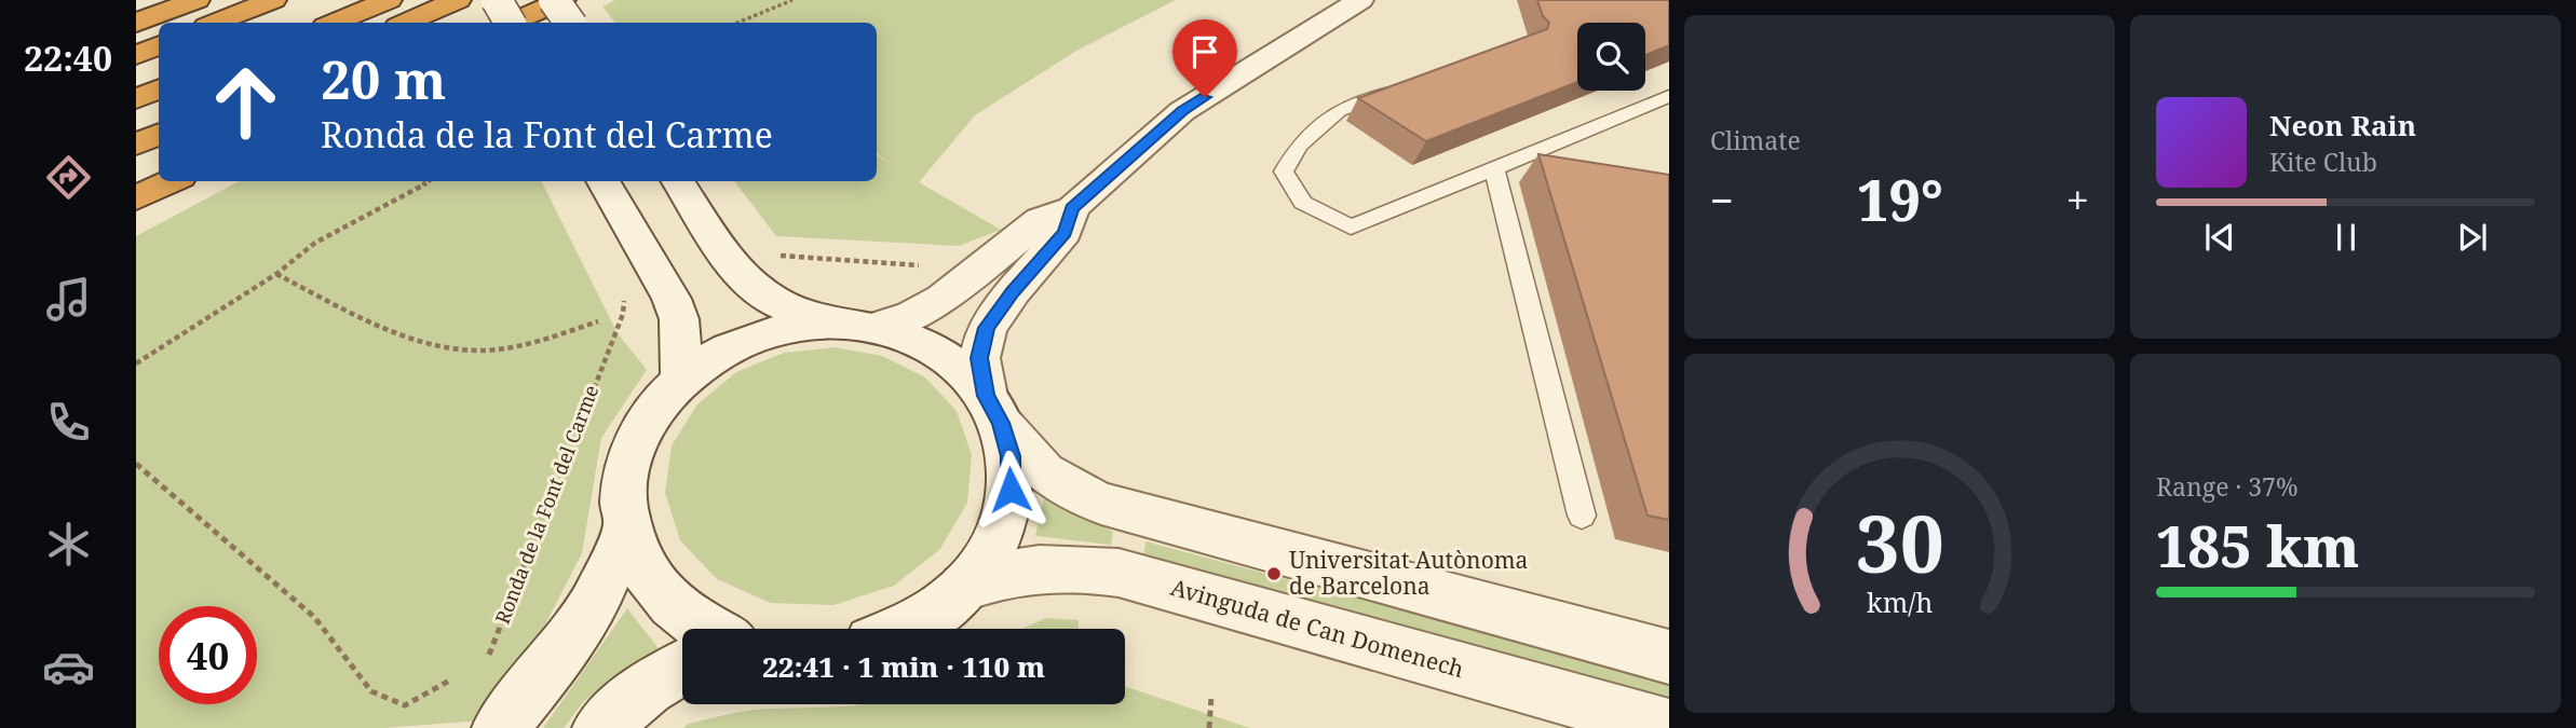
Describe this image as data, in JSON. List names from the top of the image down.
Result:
{
  "streets": {
    "street": ["Avinguda de Can Domenech"],
    "path": ["Ronda de la Font del Carme"]
  },
  "places": ["Universitat Autònoma de Barcelona"],
  "page": {
    "tabs": "22:40",
    "tile": [
      "Climate",
      ["Range · 37%", "185 km"]
    ],
    "turn": ["20 m", "Ronda de la Font del Carme"],
    "song": ["Neon Rain", "Kite Club"],
    "heat": ["−", "19°", "+"],
    "limit": "40",
    "trip": "22:41 · 1 min · 110 m",
    "gauge": ["30", "km/h"]
  }
}
